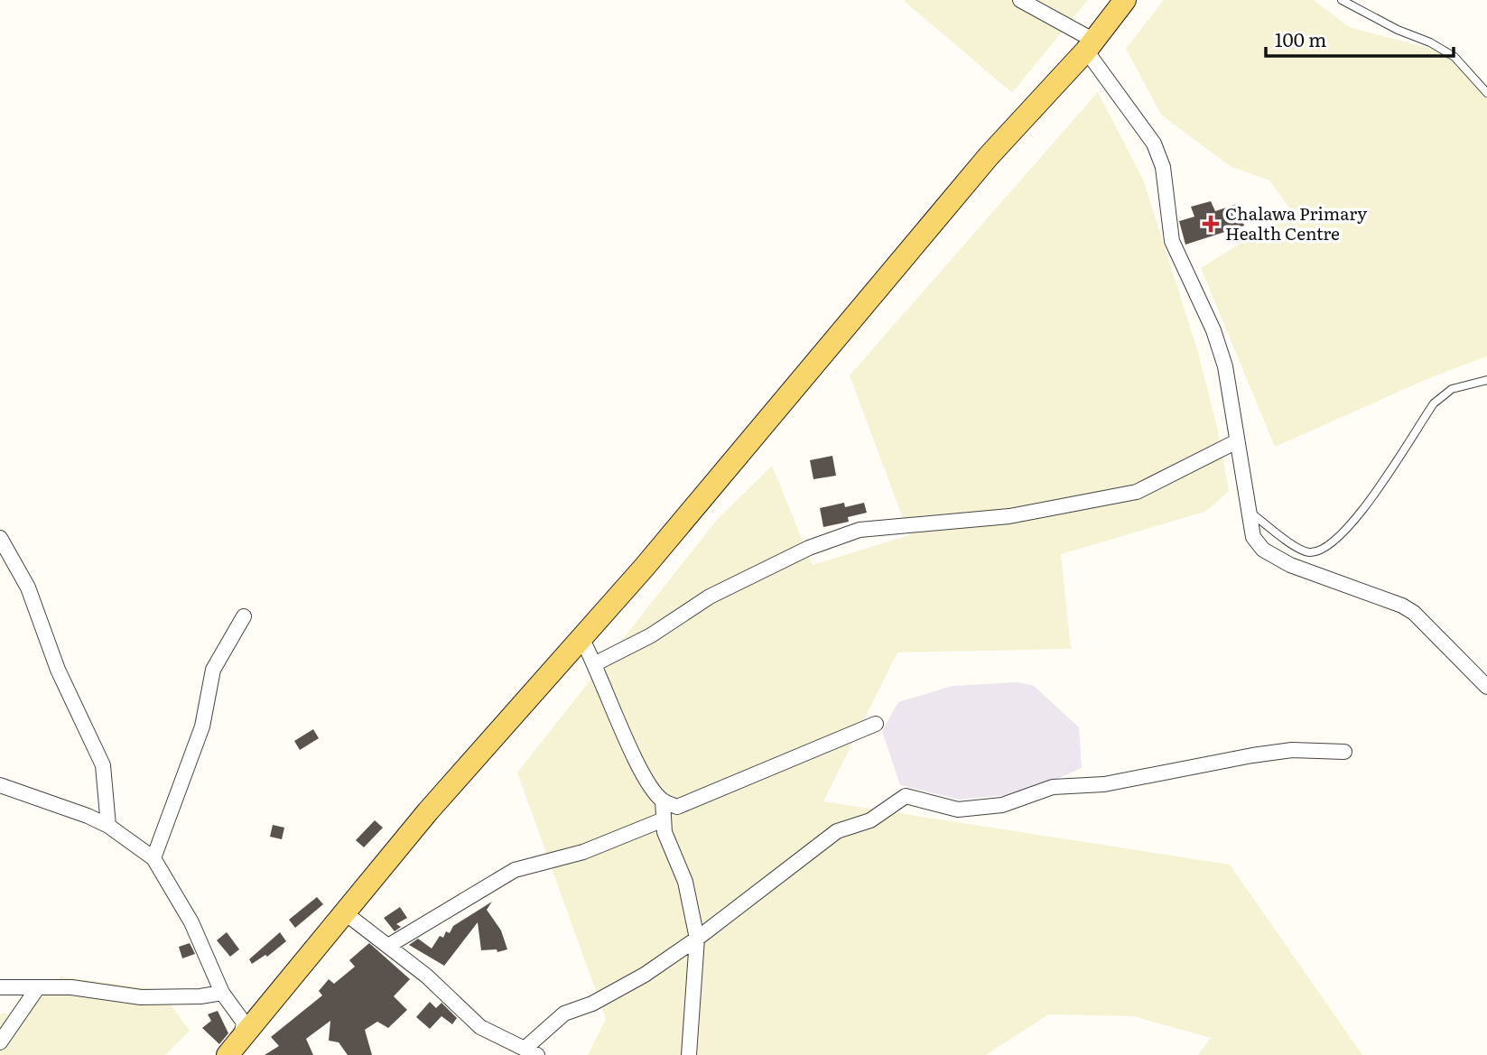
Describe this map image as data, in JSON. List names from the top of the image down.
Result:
{
  "places": {
    "health": ["Chalawa Primary Health Centre"]
  },
  "scale_bar": "100 m"
}
